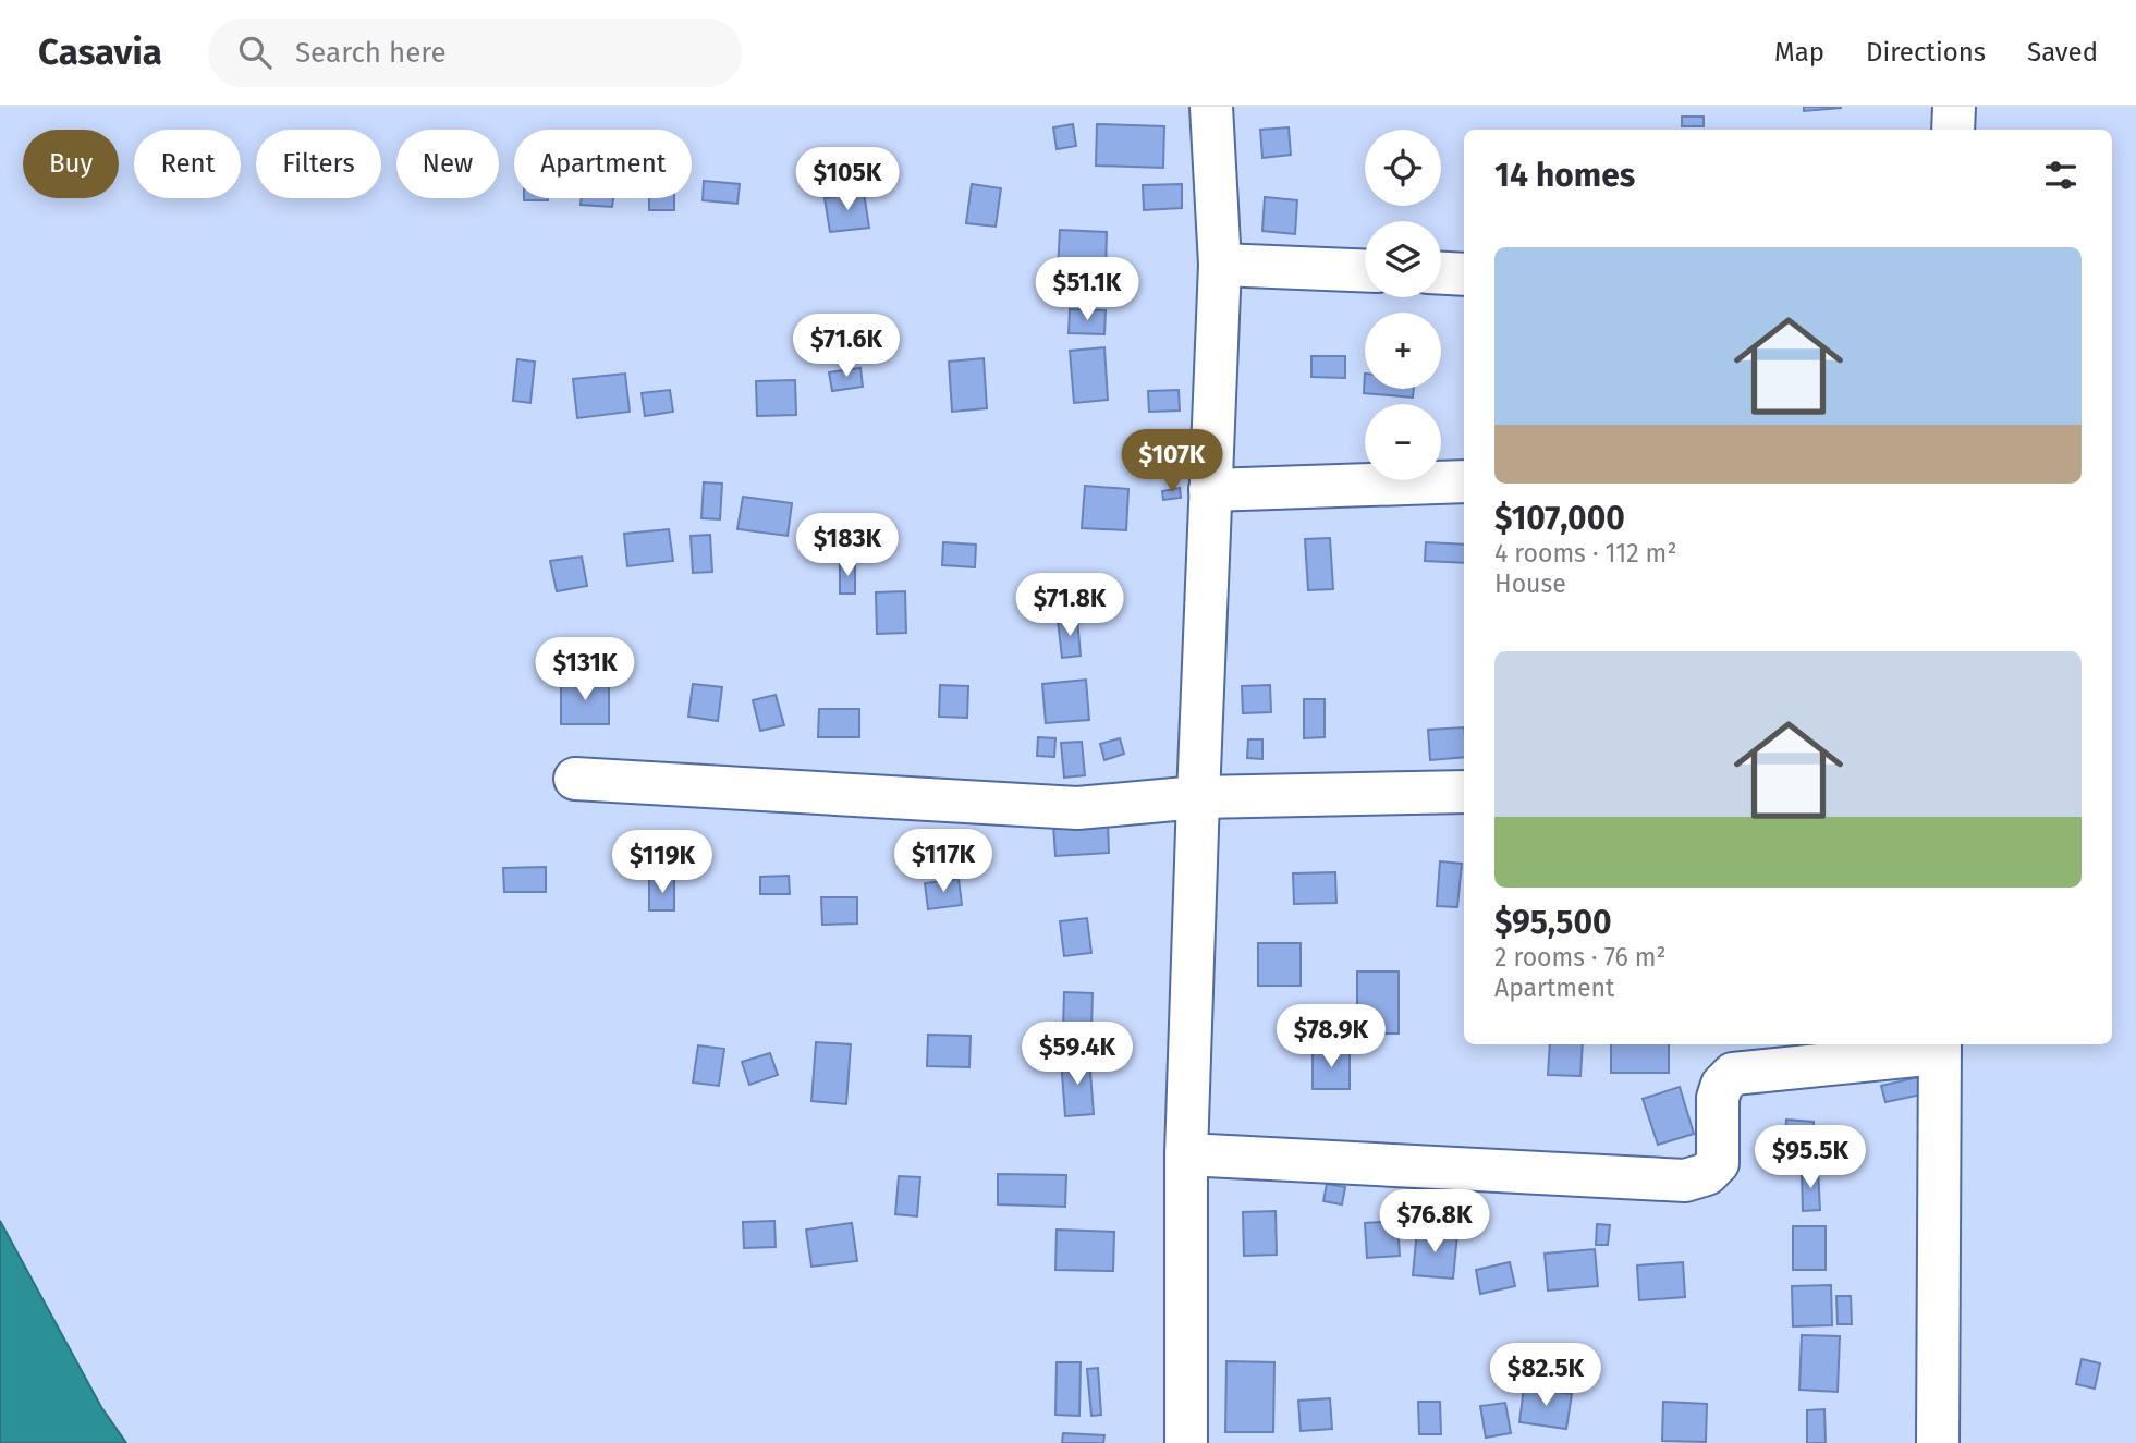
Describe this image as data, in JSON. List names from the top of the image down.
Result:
{
  "page": {
    "header": "Casavia",
    "search": "Search here",
    "nav": ["Map", "Directions", "Saved"],
    "map_buttons": ["+", "−"],
    "chip": [
      "Buy",
      "Rent",
      "Filters",
      "New",
      "Apartment"
    ],
    "heading": "14 homes",
    "price": [
      "$105K",
      "$51.1K",
      "$71.6K",
      "$107K",
      "$183K",
      "$71.8K",
      "$131K",
      "$117K",
      "$119K",
      "$78.9K",
      "$59.4K",
      "$95.5K",
      "$76.8K",
      "$82.5K"
    ],
    "list": [
      {
        "name": "$107,000",
        "note": "4 rooms · 112 m² · House"
      },
      {
        "name": "$95,500",
        "note": "2 rooms · 76 m² · Apartment"
      }
    ]
  }
}
